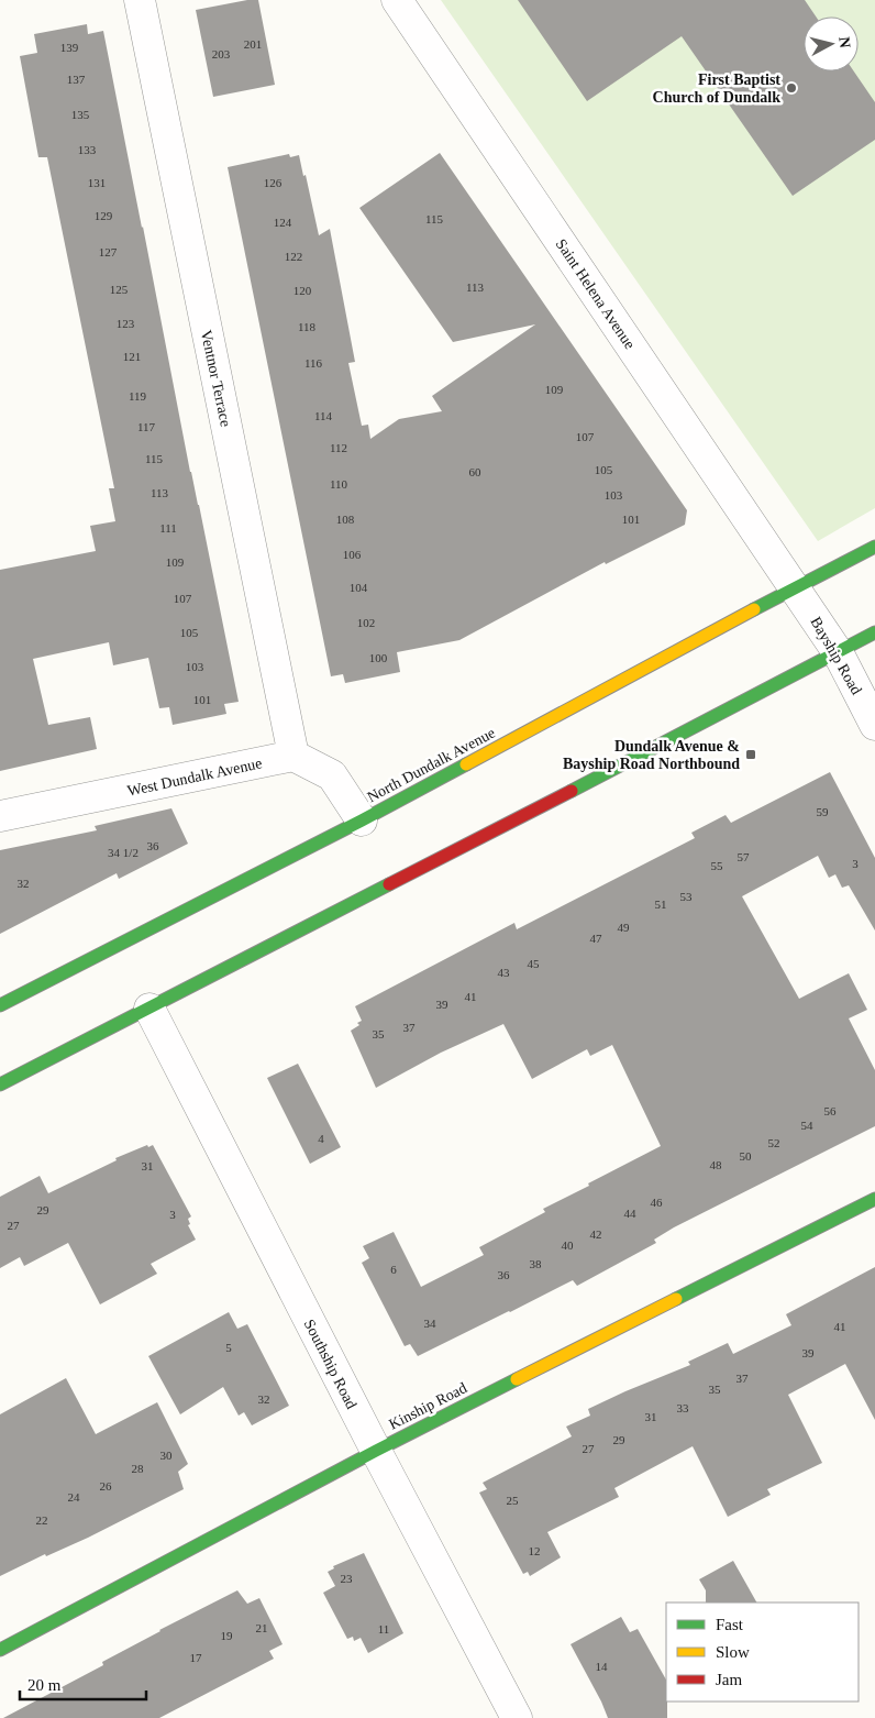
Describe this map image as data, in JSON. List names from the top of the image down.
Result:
{
  "streets": {
    "main road": ["North Dundalk Avenue", "Kinship Road"],
    "street": [
      "Saint Helena Avenue",
      "Ventnor Terrace",
      "Bayship Road",
      "West Dundalk Avenue",
      "Southship Road"
    ]
  },
  "crossings": [
    ["Saint Helena Avenue", "Bayship Road"],
    ["Saint Helena Avenue", "North Dundalk Avenue"],
    ["Ventnor Terrace", "West Dundalk Avenue"],
    ["Bayship Road", "North Dundalk Avenue"],
    ["Southship Road", "Kinship Road"]
  ],
  "places": {
    "other": ["First Baptist Church of Dundalk"],
    "transit": ["Dundalk Avenue & Bayship Road Northbound"]
  },
  "house_numbers": [
    "201",
    "139",
    "203",
    "137",
    "135",
    "133",
    "131",
    "126",
    "129",
    "115",
    "124",
    "127",
    "122",
    "113",
    "125",
    "120",
    "123",
    "118",
    "121",
    "116",
    "109",
    "119",
    "114",
    "117",
    "107",
    "112",
    "115",
    "105",
    "60",
    "110",
    "113",
    "103",
    "108",
    "101",
    "111",
    "106",
    "109",
    "104",
    "107",
    "102",
    "105",
    "100",
    "103",
    "101",
    "59",
    "36",
    "34 1/2",
    "57",
    "3",
    "55",
    "32",
    "53",
    "51",
    "49",
    "47",
    "45",
    "43",
    "41",
    "39",
    "37",
    "35",
    "56",
    "54",
    "4",
    "52",
    "50",
    "48",
    "31",
    "46",
    "29",
    "44",
    "3",
    "27",
    "42",
    "40",
    "38",
    "6",
    "36",
    "34",
    "41",
    "5",
    "39",
    "37",
    "35",
    "32",
    "33",
    "31",
    "29",
    "27",
    "30",
    "28",
    "26",
    "24",
    "25",
    "22",
    "12",
    "23",
    "21",
    "11",
    "19",
    "17",
    "14"
  ],
  "legend": ["Fast", "Slow", "Jam"],
  "scale_bar": "20 m",
  "north": "right"
}
